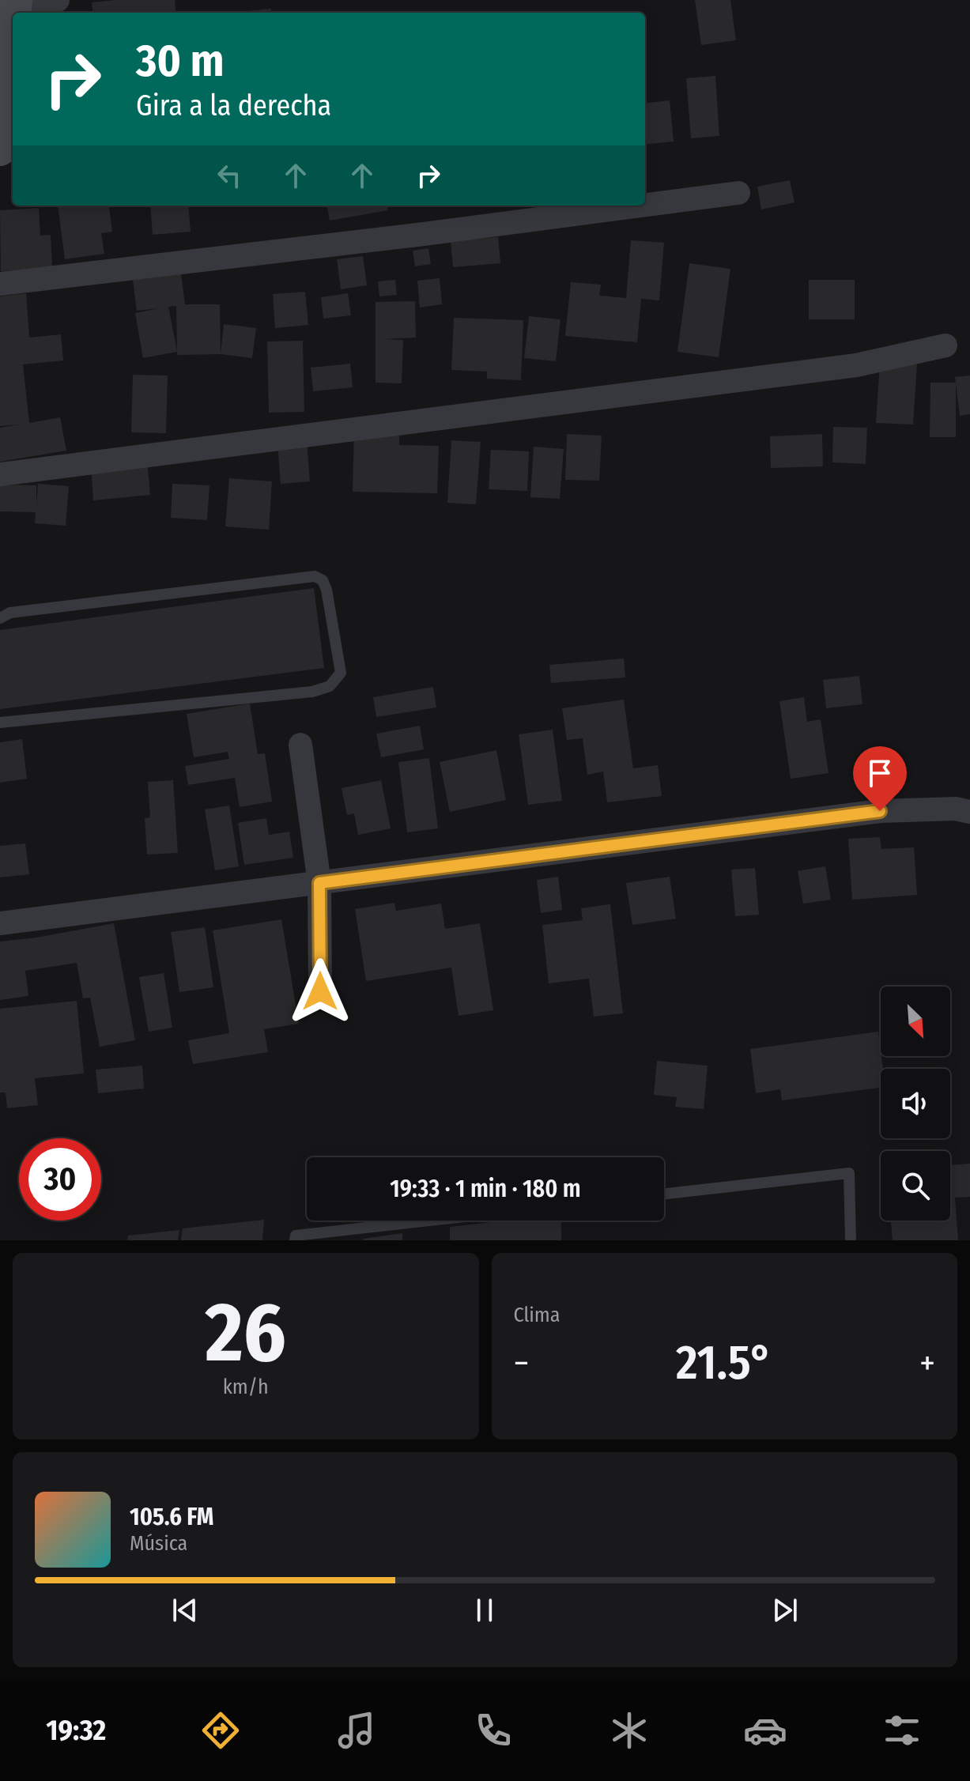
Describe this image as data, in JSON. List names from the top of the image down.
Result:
{
  "north": "bottom right",
  "page": {
    "turn": ["30 m", "Gira a la derecha"],
    "limit": "30",
    "trip": "19:33 · 1 min · 180 m",
    "tile": [
      ["26", "km/h"],
      "Clima"
    ],
    "heat": ["−", "21.5°", "+"],
    "song": ["105.6 FM", "Música"],
    "tabs": "19:32"
  }
}
